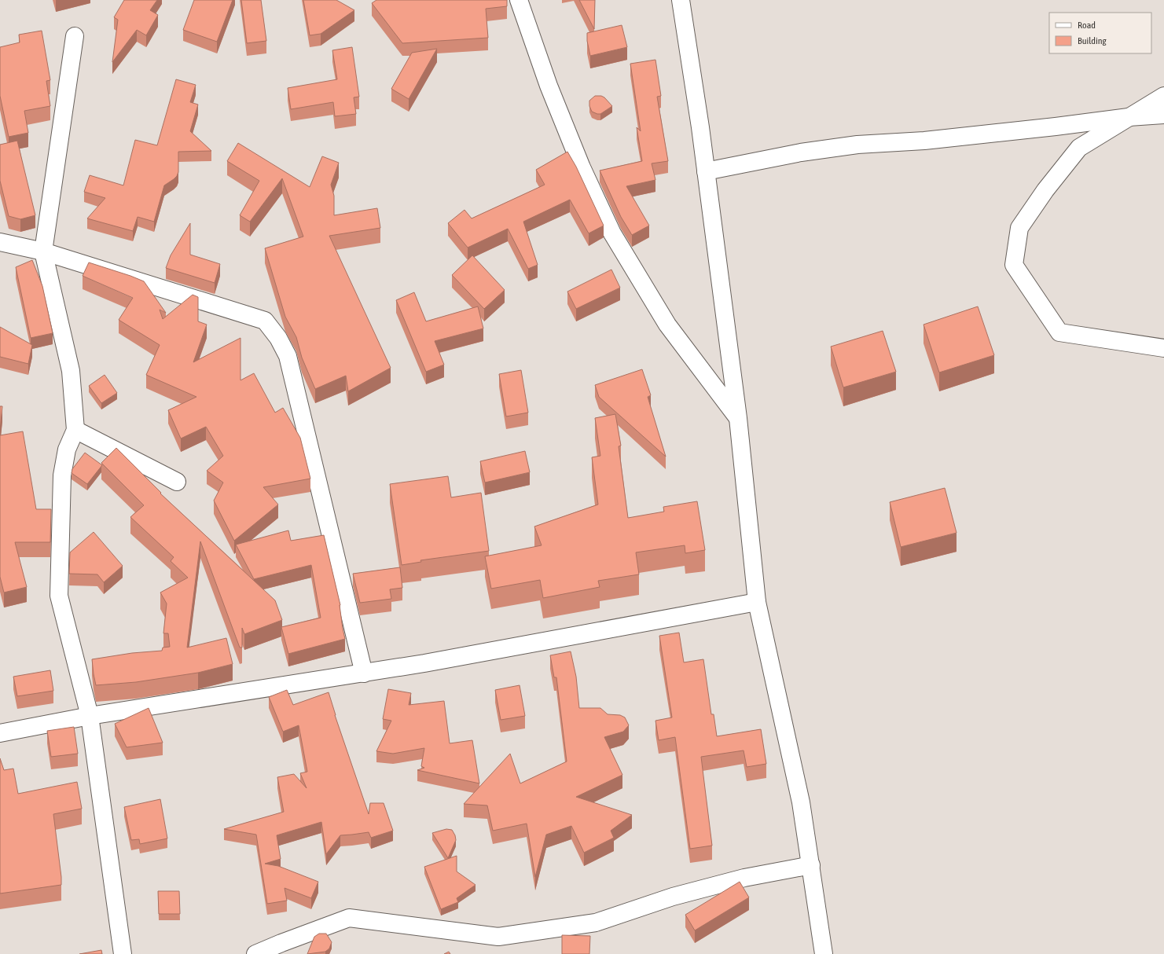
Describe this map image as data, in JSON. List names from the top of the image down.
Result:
{
  "legend": ["Road", "Building"]
}
